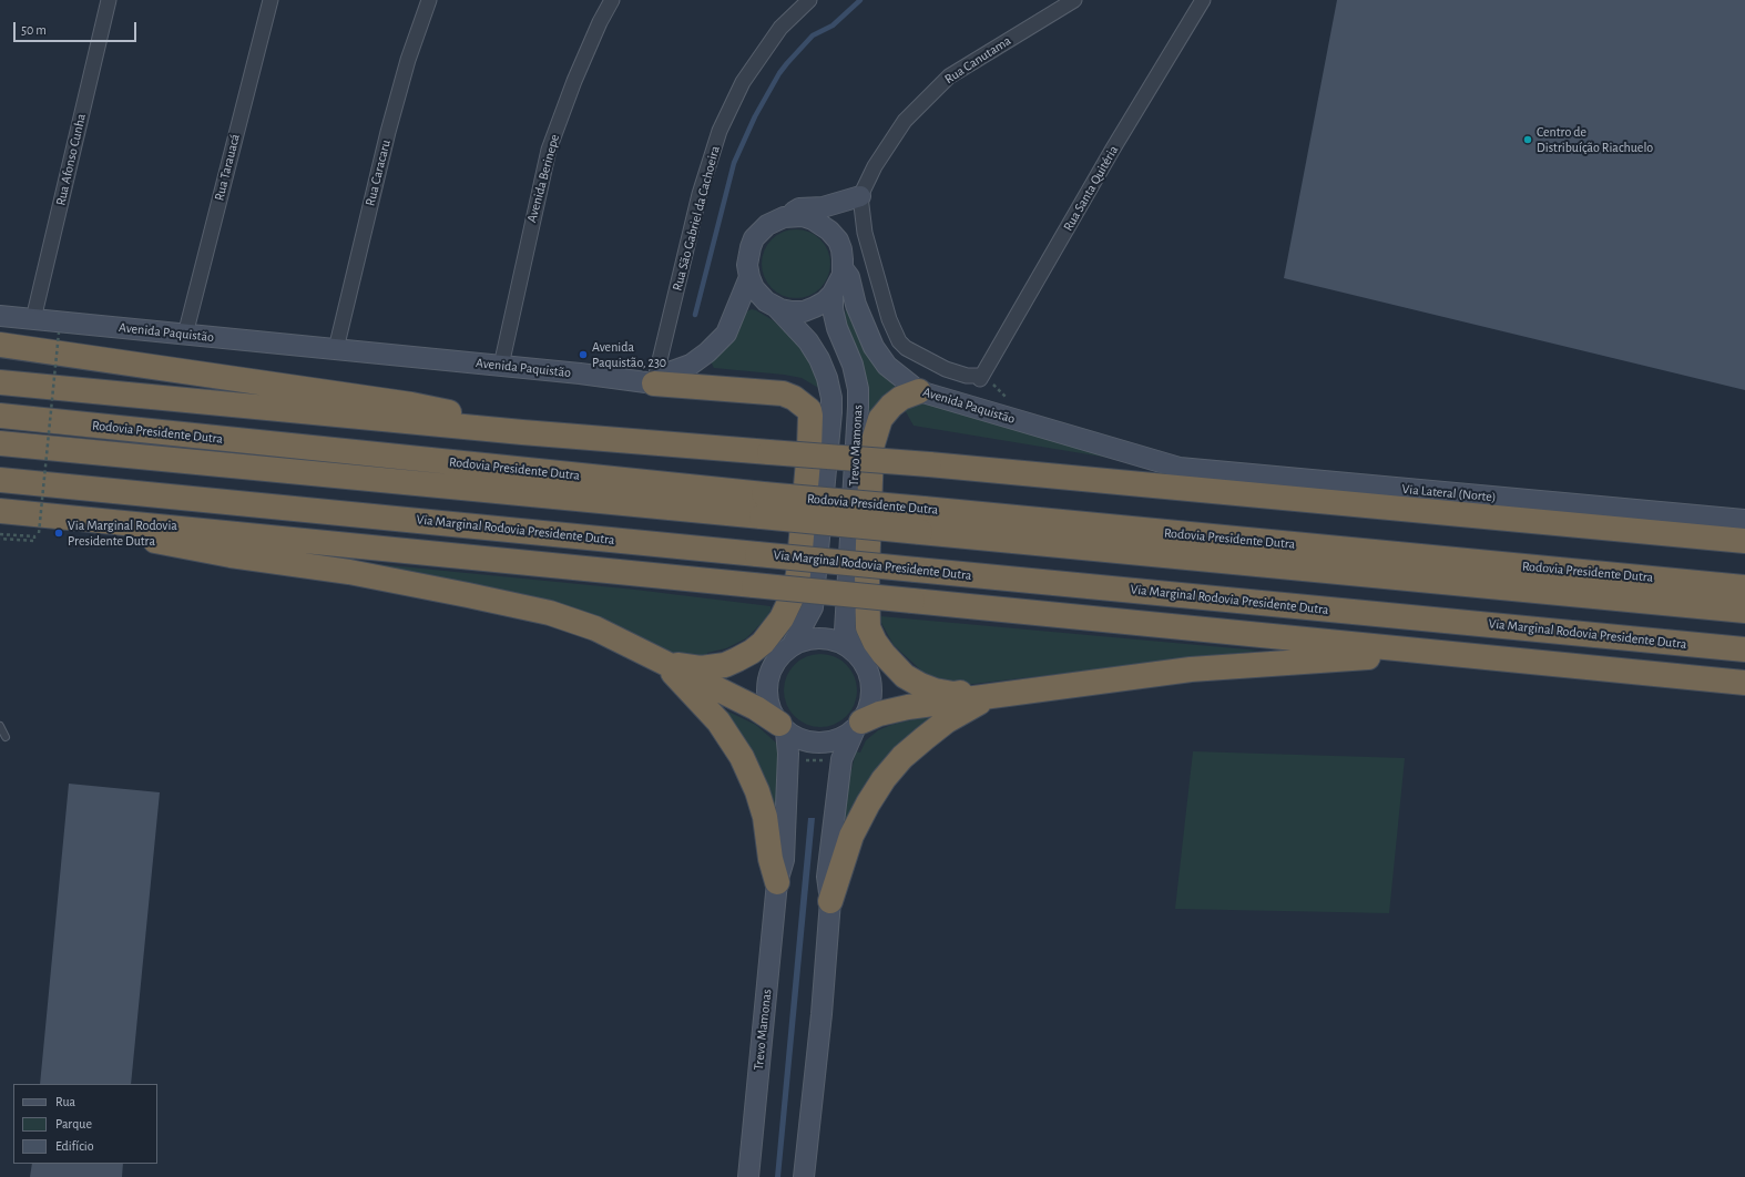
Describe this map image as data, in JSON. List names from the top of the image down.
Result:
{
  "streets": {
    "highway": ["Rodovia Presidente Dutra", "Via Marginal Rodovia Presidente Dutra"],
    "main road": ["Avenida Paquistão", "Trevo Mamonas", "Via Lateral (Norte)"],
    "street": [
      "Rua Canutama",
      "Rua Afonso Cunha",
      "Rua Tarauacá",
      "Rua Caracaru",
      "Avenida Berinepe",
      "Rua Santa Quitéria",
      "Rua São Gabriel da Cachoeira"
    ]
  },
  "crossings": [
    ["Rua Canutama", "Rua Santa Quitéria"],
    ["Rua Afonso Cunha", "Avenida Paquistão"],
    ["Rua Tarauacá", "Avenida Paquistão"],
    ["Rua Caracaru", "Avenida Paquistão"],
    ["Avenida Berinepe", "Avenida Paquistão"],
    ["Rua São Gabriel da Cachoeira", "Avenida Paquistão"],
    ["Avenida Paquistão", "Trevo Mamonas"],
    ["Avenida Paquistão", "Via Lateral (Norte)"]
  ],
  "places": ["Centro de Distribuíção Riachuelo", "Avenida Paquistão, 230", "Via Marginal Rodovia Presidente Dutra"],
  "legend": ["Rua", "Parque", "Edifício"],
  "scale_bar": "50 m"
}
